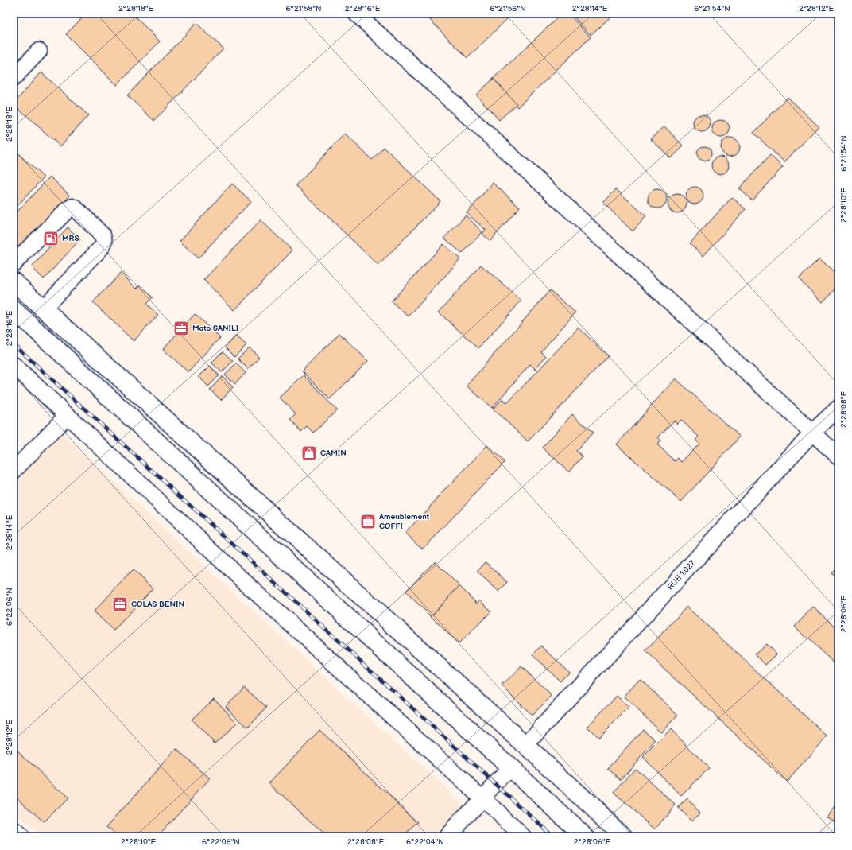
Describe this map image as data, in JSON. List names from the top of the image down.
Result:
{
  "streets": {
    "street": ["RUE 1.027"]
  },
  "places": {
    "fuel station": ["MRS"],
    "office": ["Moto SANILI", "Ameublement COFFI", "COLAS BENIN"],
    "shop": ["CAMIN"]
  },
  "coordinates": [
    "2°28'18\"E",
    "6°21'58\"N",
    "2°28'16\"E",
    "6°21'56\"N",
    "2°28'14\"E",
    "6°21'54\"N",
    "2°28'12\"E",
    "2°28'10\"E",
    "2°28'08\"E",
    "6°22'06\"N",
    "2°28'06\"E",
    "6°22'04\"N"
  ]
}
